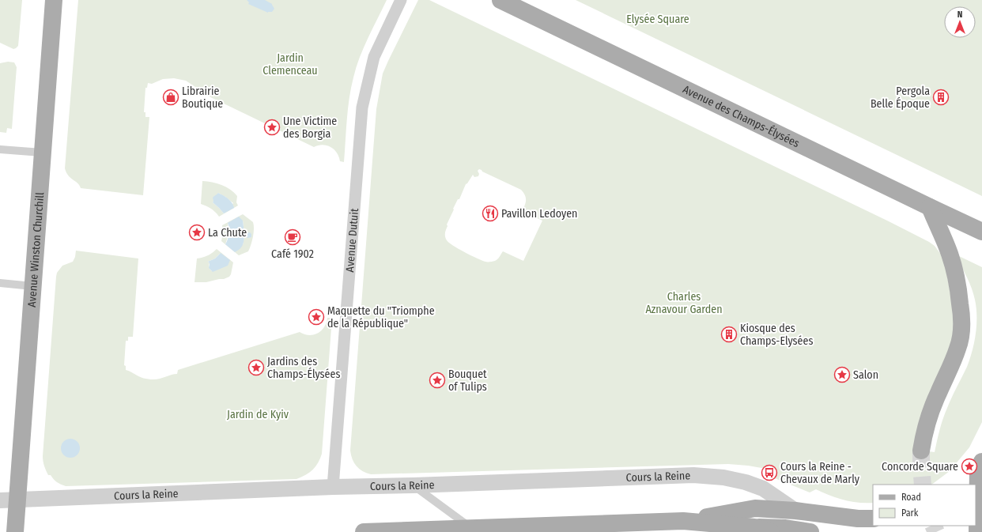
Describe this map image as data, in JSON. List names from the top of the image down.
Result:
{
  "streets": {
    "main road": ["Avenue des Champs-Élysées", "Avenue Winston Churchill", "Cours la Reine"],
    "street": ["Avenue Dutuit"]
  },
  "crossings": [
    ["Avenue Dutuit", "Cours la Reine"],
    ["Avenue Winston Churchill", "Cours la Reine"]
  ],
  "parks": [
    "Elysée Square",
    "Jardin Clemenceau",
    "Charles Aznavour Garden",
    "Jardin de Kyiv"
  ],
  "places": {
    "shop": ["Librairie Boutique"],
    "building": ["Pergola Belle Époque", "Kiosque des Champs-Elysées"],
    "place": [
      "Une Victime des Borgia",
      "La Chute",
      "Maquette du \"Triomphe de la République\"",
      "Jardins des Champs-Élysées",
      "Salon",
      "Bouquet of Tulips",
      "Concorde Square"
    ],
    "restaurant": ["Pavillon Ledoyen"],
    "cafe": ["Café 1902"],
    "bus stop": ["Cours la Reine - Chevaux de Marly"]
  },
  "legend": ["Road", "Park"],
  "north": "top"
}
